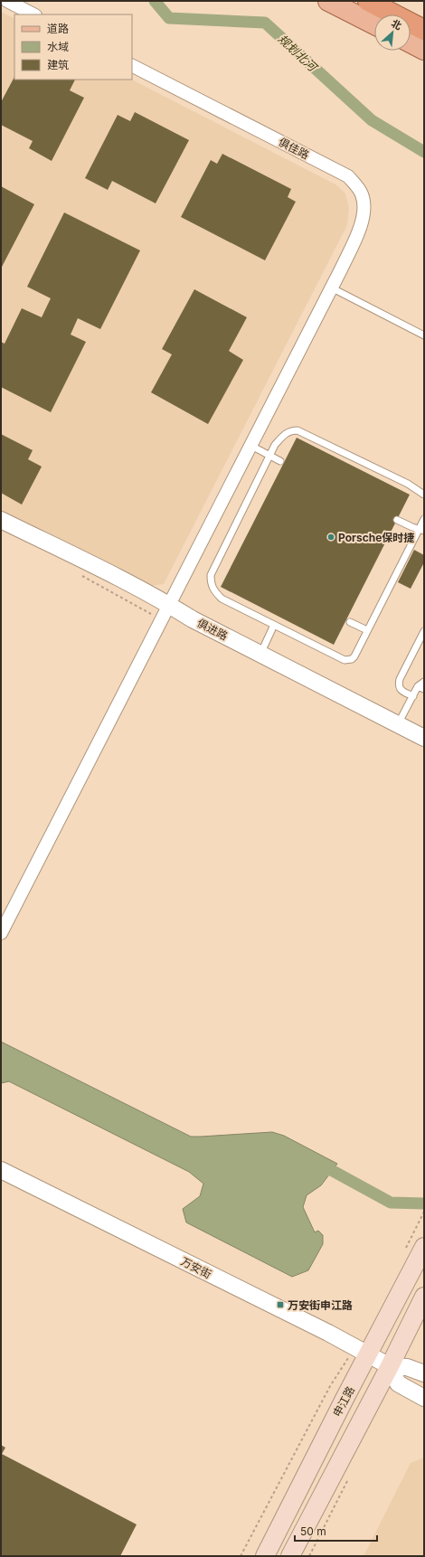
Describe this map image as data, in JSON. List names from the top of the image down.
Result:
{
  "streets": {
    "main road": ["申江路"],
    "street": ["俱佳路", "俱进路", "万安街"]
  },
  "crossings": [
    ["俱佳路", "俱进路"],
    ["万安街", "申江路"]
  ],
  "water": ["规划北河"],
  "places": {
    "other": ["Porsche保时捷"],
    "transit": ["万安街申江路"]
  },
  "legend": ["道路", "水域", "建筑"],
  "scale_bar": "50 m",
  "north": "top right"
}
